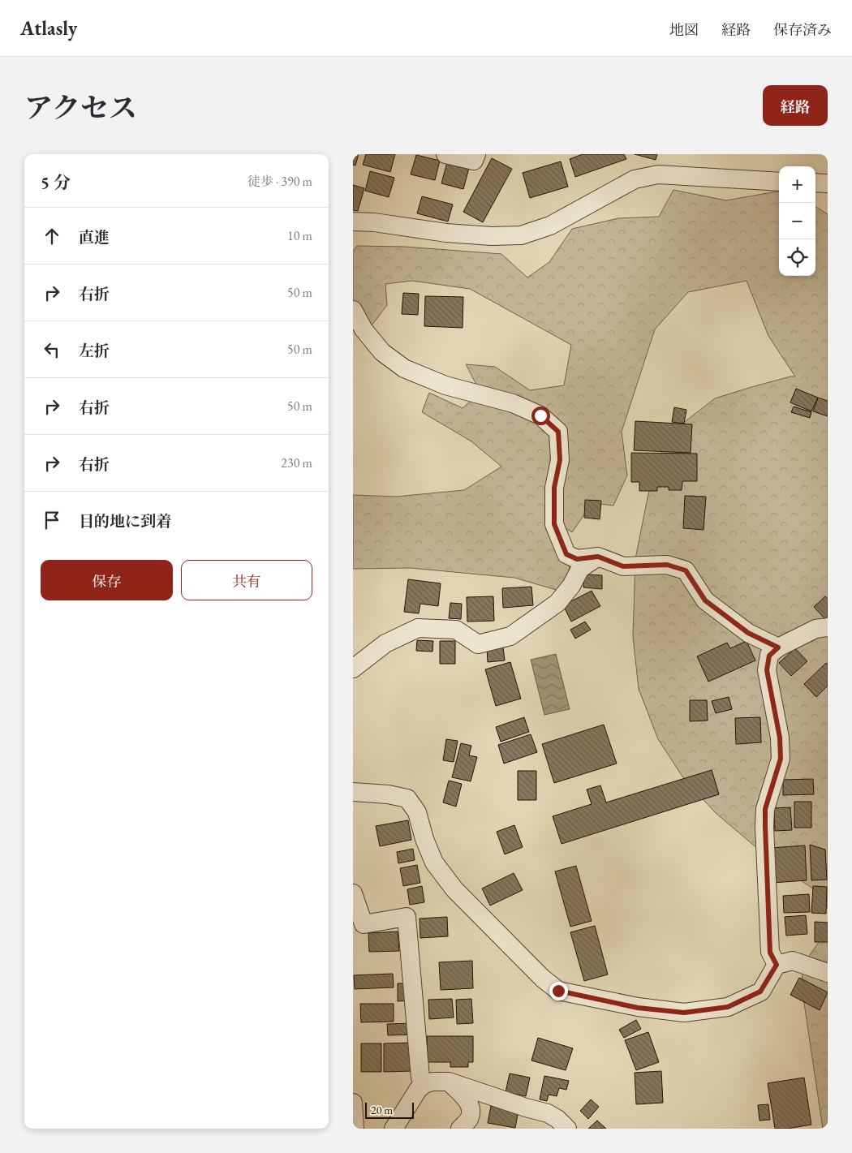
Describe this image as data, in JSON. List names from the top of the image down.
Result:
{
  "scale_bar": "20 m",
  "page": {
    "header": "Atlasly",
    "nav": ["地図", "経路", "保存済み"],
    "title": "アクセス",
    "buttons": [
      "経路",
      ["保存", "共有"]
    ],
    "heading": ["5 分", "徒歩 · 390 m"],
    "map_buttons": ["+", "−"],
    "list": [
      ["直進", "10 m"],
      ["右折", "50 m"],
      ["左折", "50 m"],
      ["右折", "50 m"],
      ["右折", "230 m"],
      "目的地に到着"
    ],
    "scale": "20 m"
  }
}
